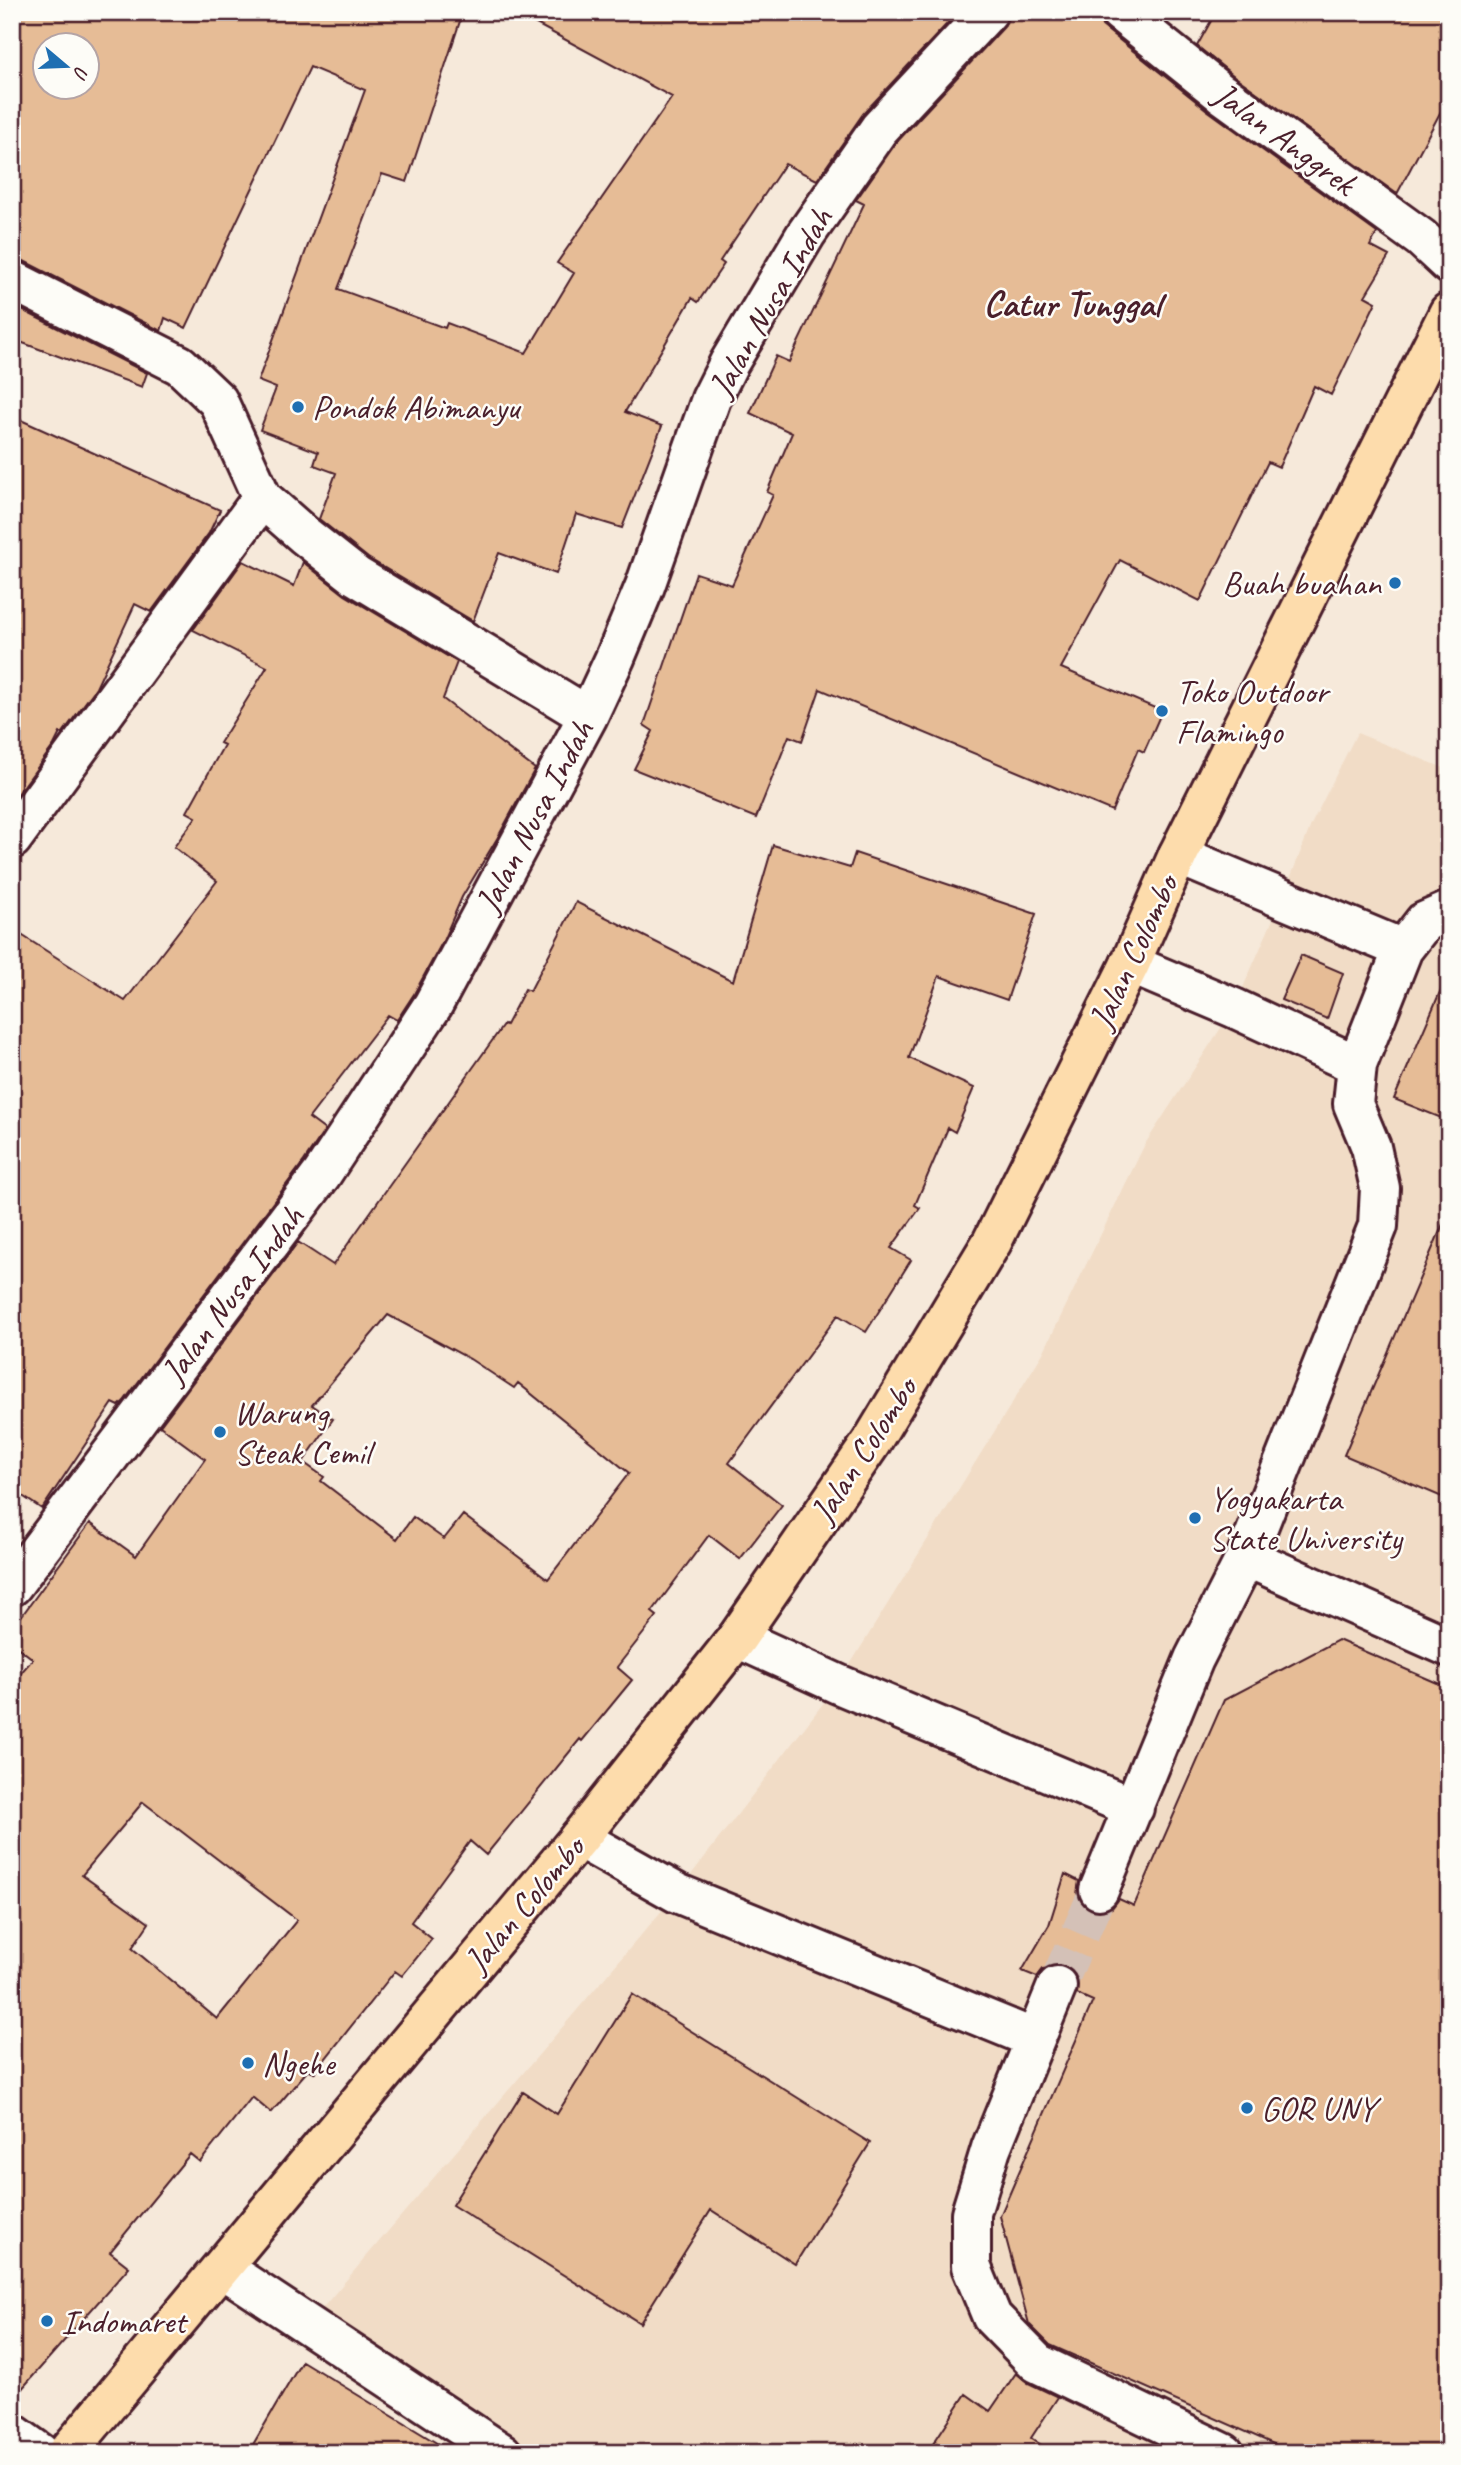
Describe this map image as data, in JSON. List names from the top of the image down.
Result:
{
  "streets": {
    "main road": ["Jalan Colombo"],
    "street": ["Jalan Anggrek", "Jalan Nusa Indah"]
  },
  "districts": ["Catur Tunggal"],
  "places": [
    "Pondok Abimanyu",
    "Buah buahan",
    "Toko Outdoor Flamingo",
    "Warung Steak Cemil",
    "Yogyakarta State University",
    "Ngehe",
    "GOR UNY",
    "Indomaret"
  ],
  "north": "right"
}
